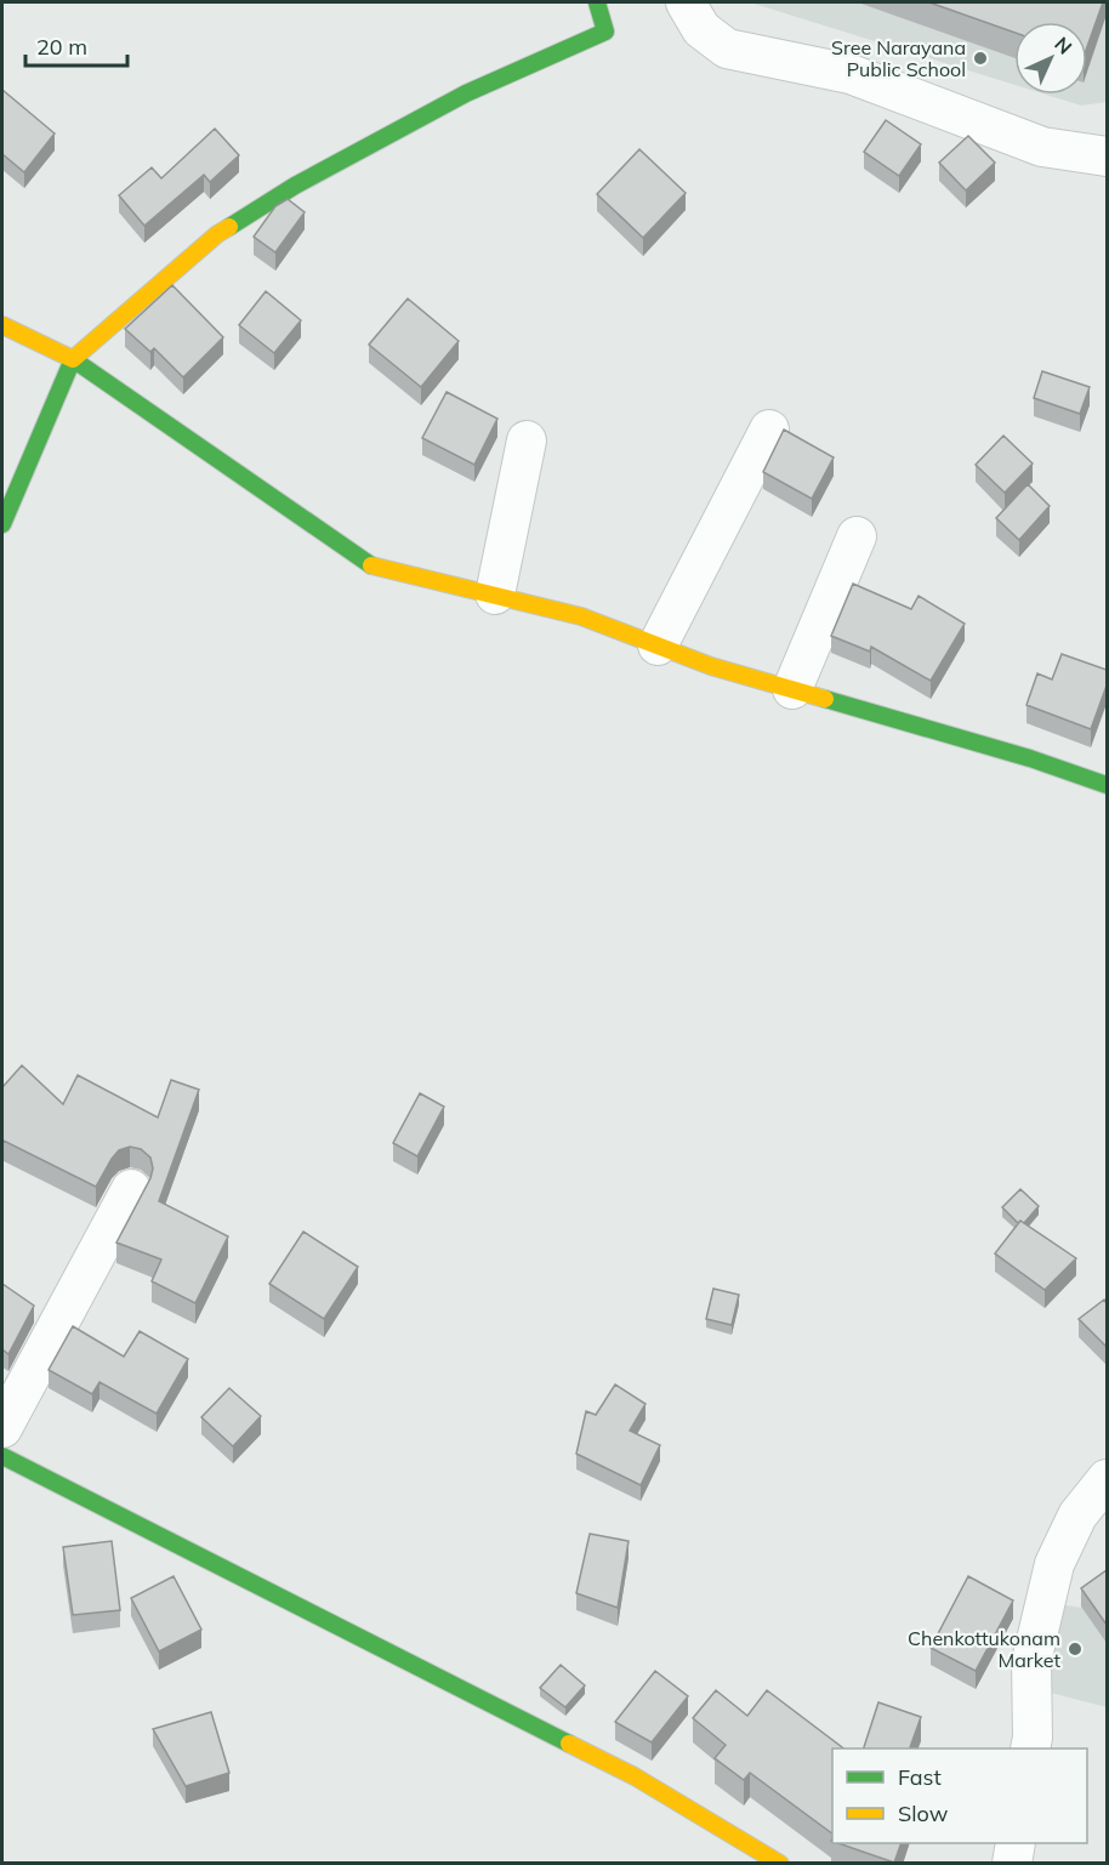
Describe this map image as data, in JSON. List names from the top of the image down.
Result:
{
  "places": ["Sree Narayana Public School", "Chenkottukonam Market"],
  "legend": ["Fast", "Slow"],
  "scale_bar": "20 m",
  "north": "top right"
}
